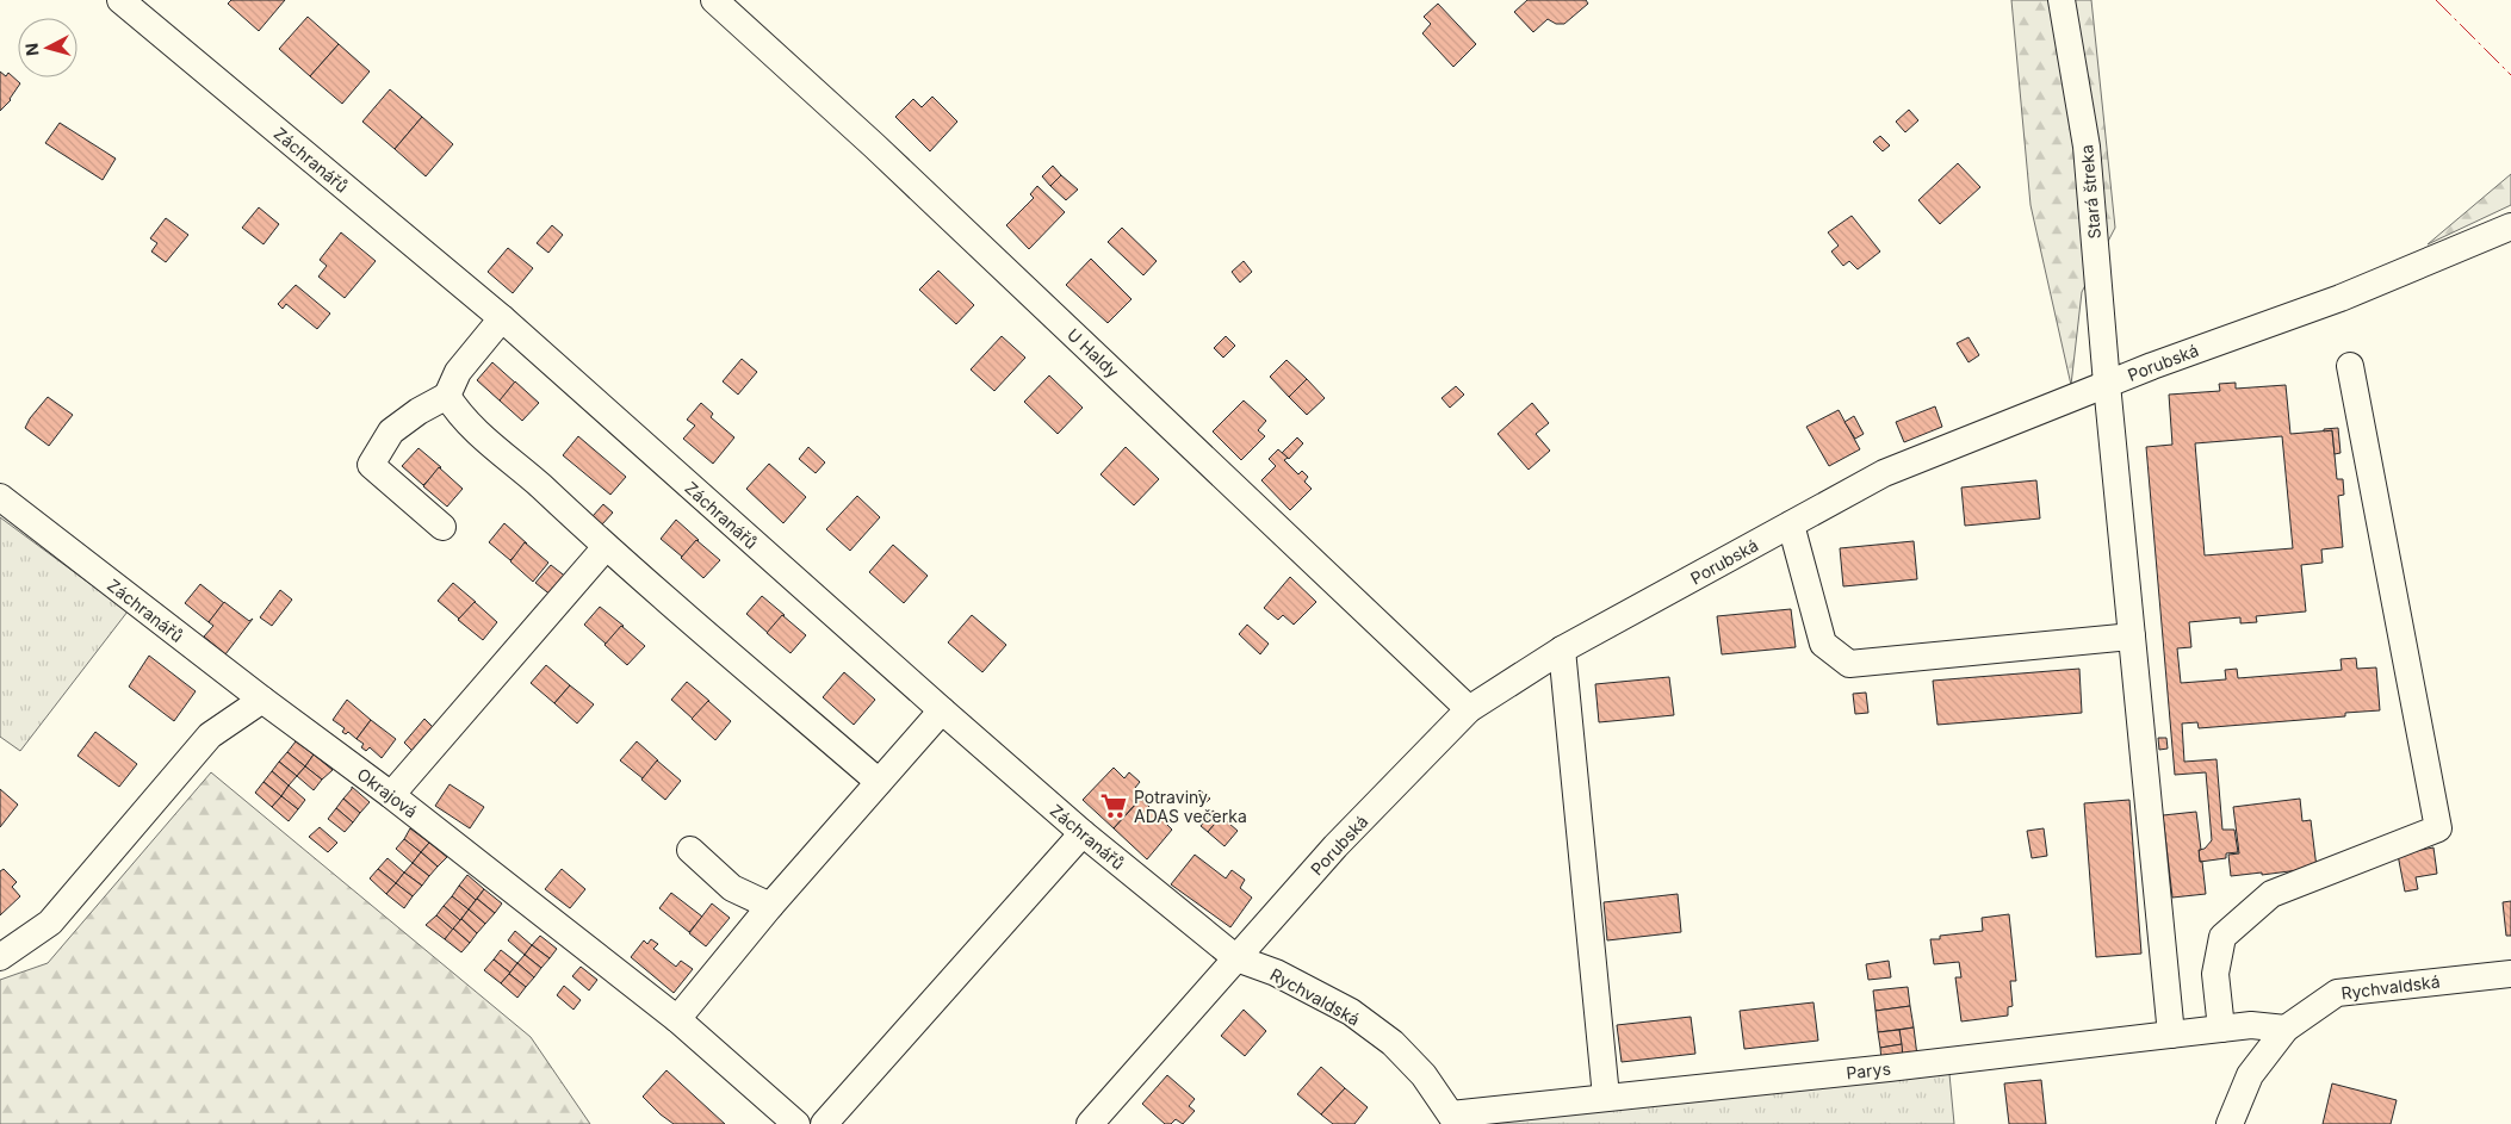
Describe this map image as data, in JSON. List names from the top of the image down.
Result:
{
  "streets": {
    "street": [
      "Záchranářů",
      "Stará štreka",
      "U Haldy",
      "Porubská",
      "Okrajová",
      "Rychvaldská",
      "Parys"
    ]
  },
  "crossings": [
    ["Záchranářů", "Porubská"],
    ["Záchranářů", "Okrajová"],
    ["Záchranářů", "Rychvaldská"],
    ["Stará štreka", "Porubská"],
    ["Stará štreka", "Parys"],
    ["U Haldy", "Porubská"],
    ["Porubská", "Rychvaldská"],
    ["Rychvaldská", "Parys"]
  ],
  "places": {
    "supermarket": ["Potraviny ADAS večerka"]
  },
  "north": "left"
}
